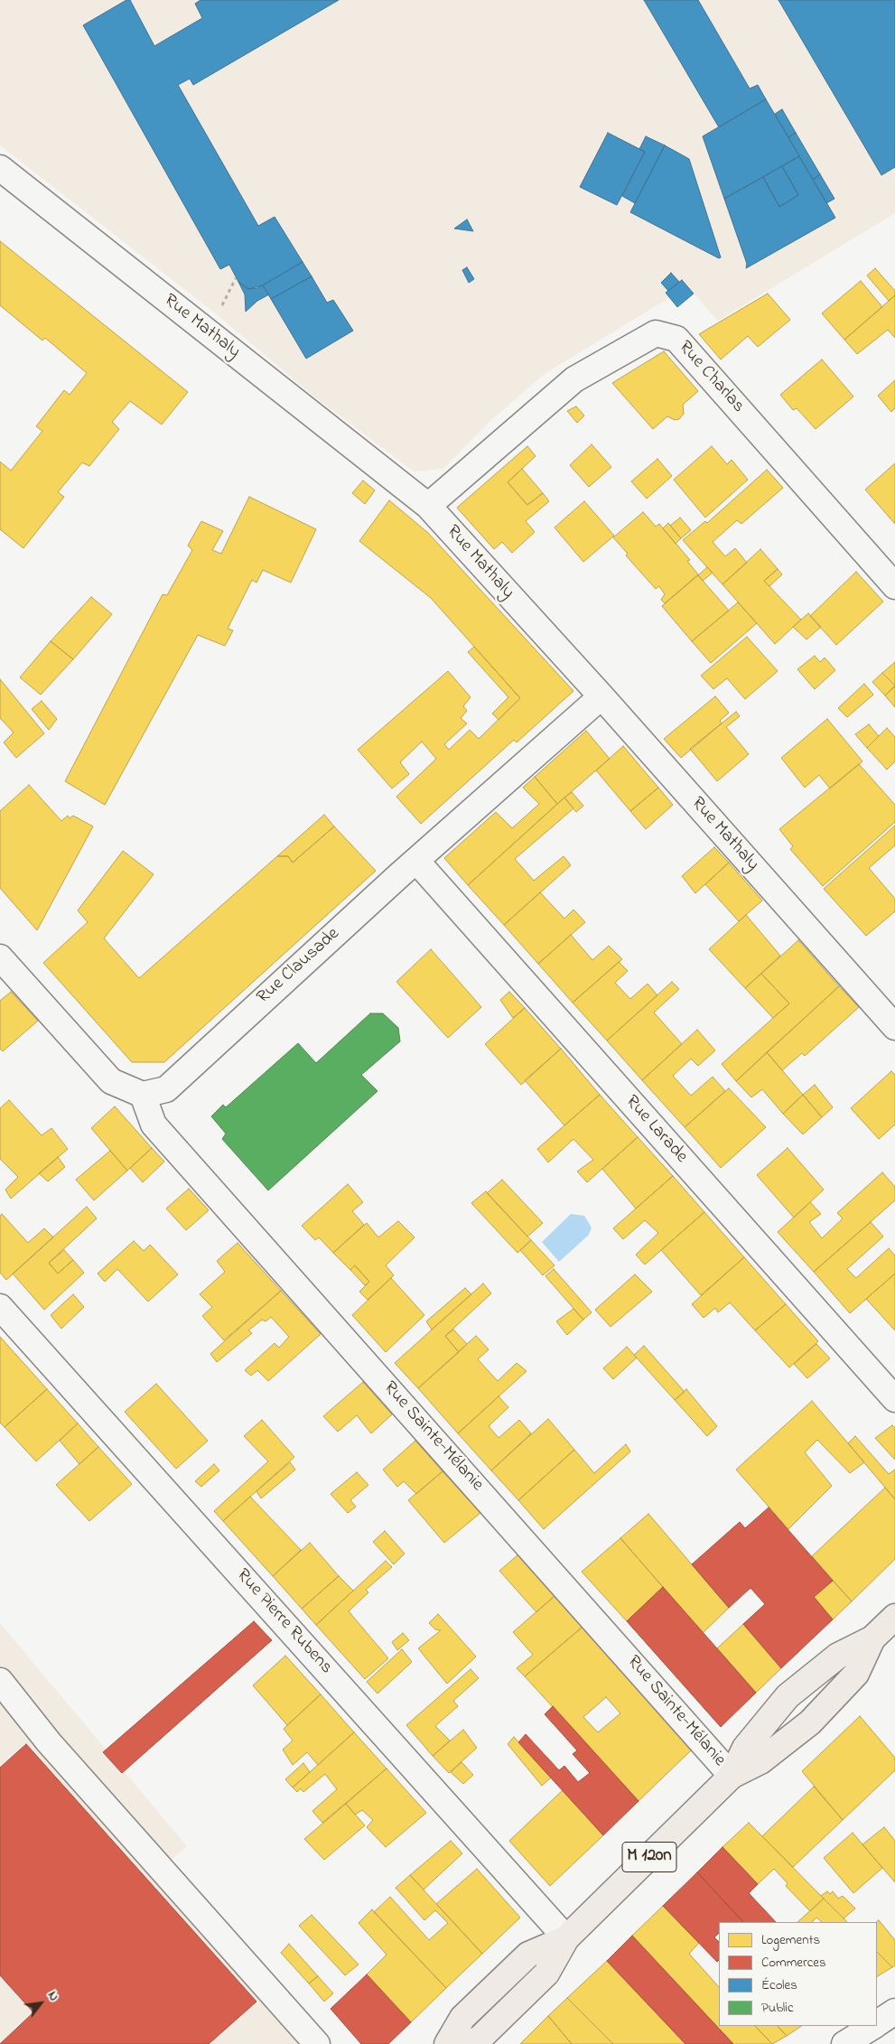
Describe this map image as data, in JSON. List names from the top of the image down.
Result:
{
  "streets": {
    "main road": ["M 120n"],
    "street": [
      "Rue Mathaly",
      "Rue Charlas",
      "Rue Clausade",
      "Rue Larade",
      "Rue Sainte-Mélanie",
      "Rue Pierre Rubens"
    ]
  },
  "crossings": [
    ["Rue Mathaly", "Rue Charlas"],
    ["Rue Mathaly", "Rue Clausade"],
    ["Rue Clausade", "Rue Larade"],
    ["Rue Clausade", "Rue Sainte-Mélanie"],
    ["Rue Sainte-Mélanie", "M 120n"],
    ["Rue Pierre Rubens", "M 120n"]
  ],
  "legend": [
    "Logements",
    "Commerces",
    "Écoles",
    "Public"
  ],
  "north": "top right"
}
